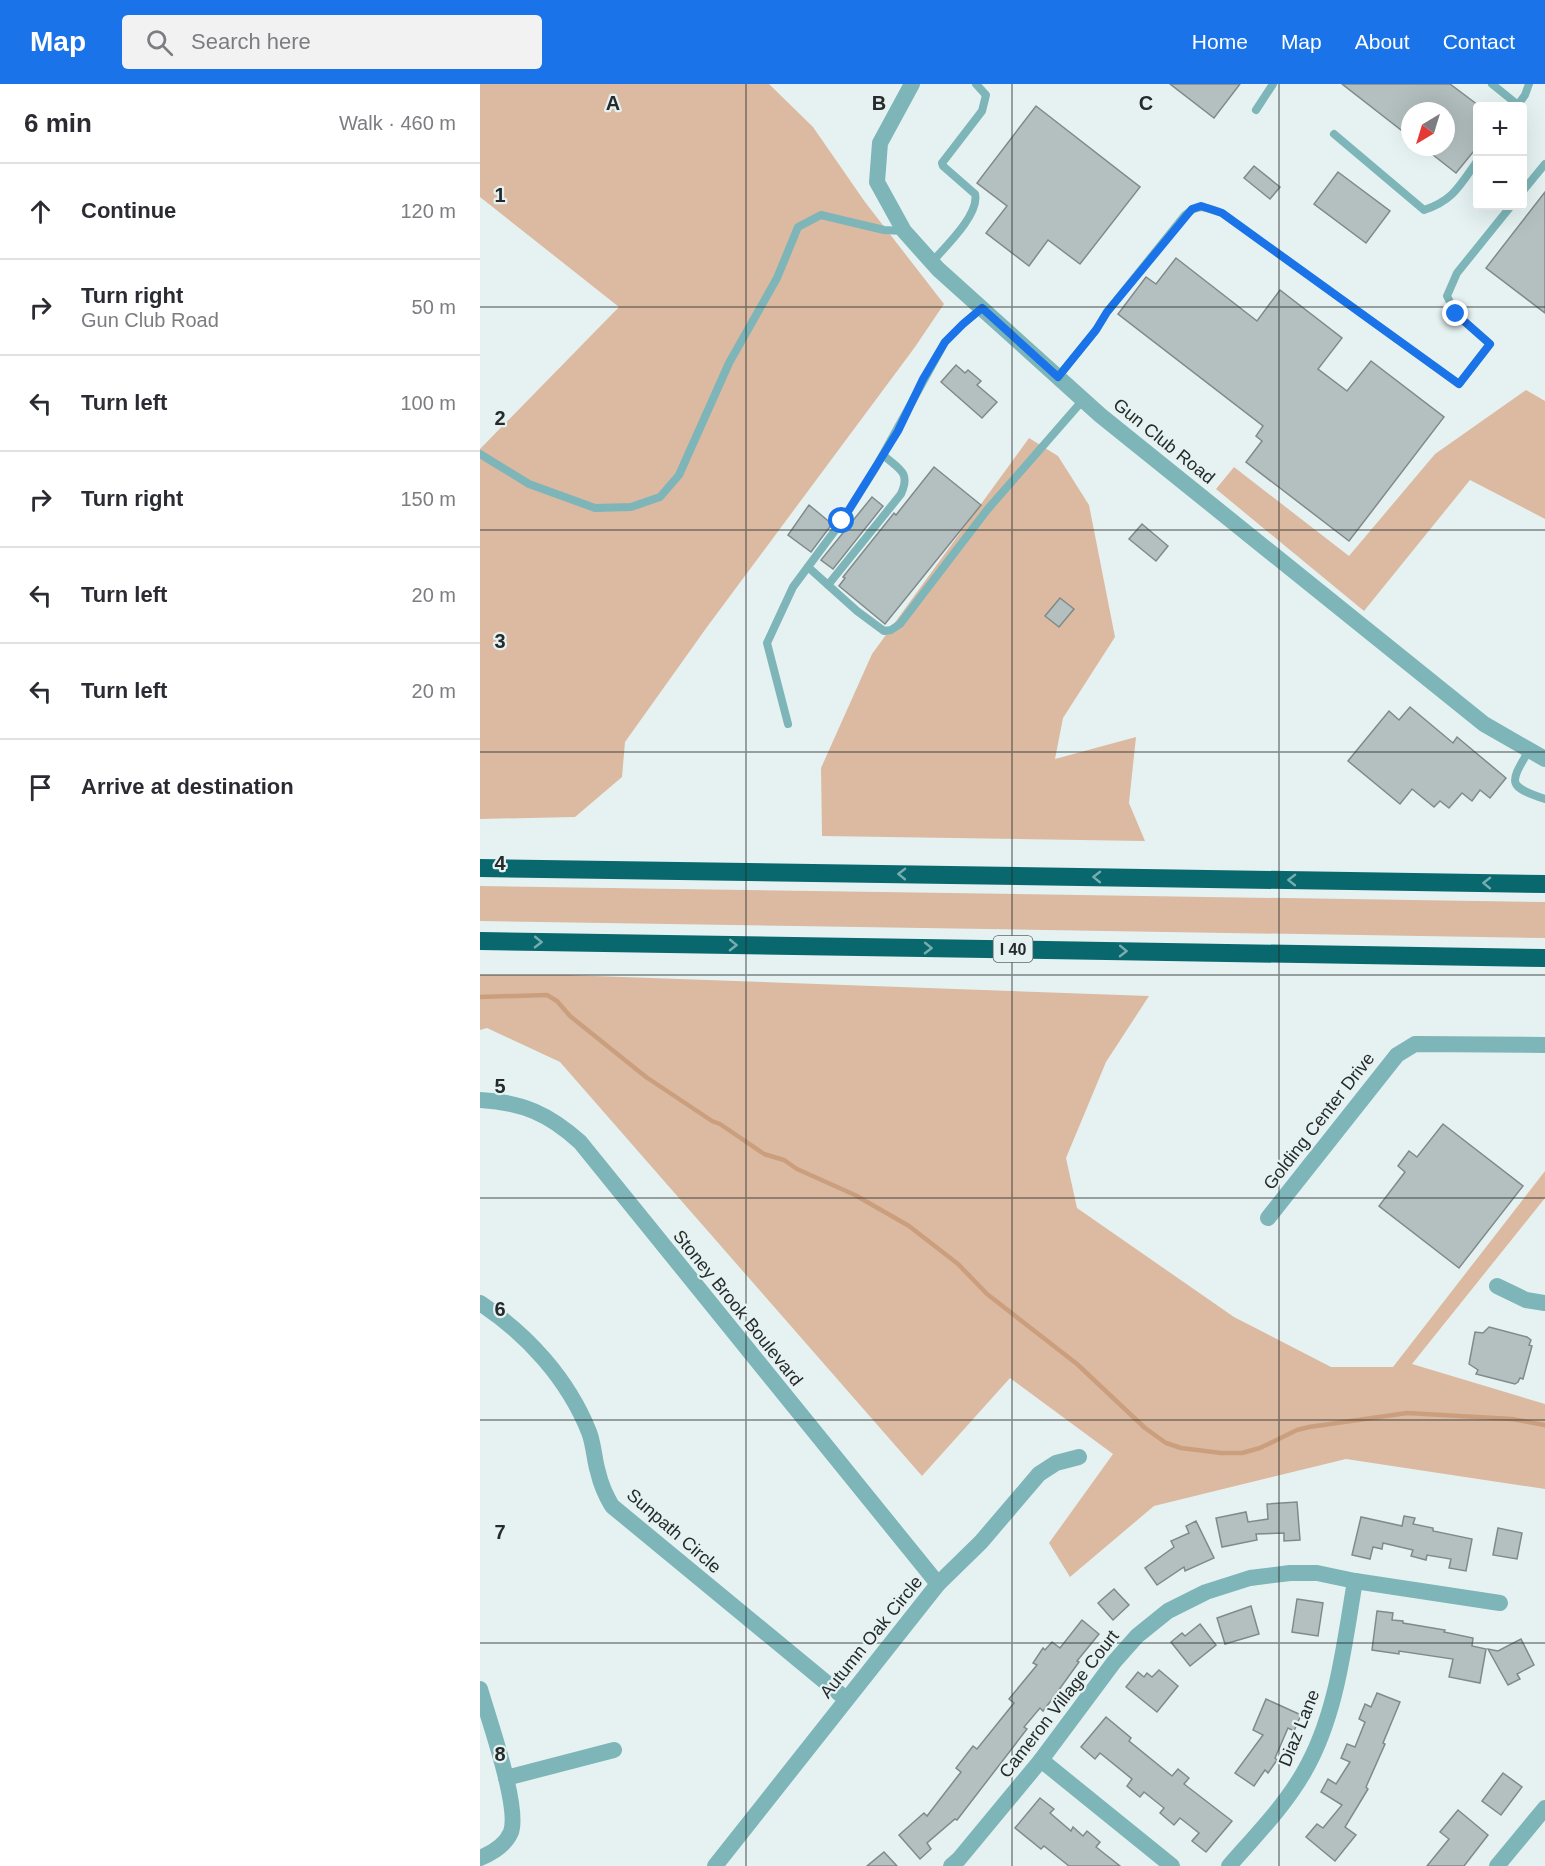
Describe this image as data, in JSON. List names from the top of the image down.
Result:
{
  "streets": {
    "highway": ["I 40"],
    "street": [
      "Gun Club Road",
      "Golding Center Drive",
      "Stoney Brook Boulevard",
      "Sunpath Circle",
      "Autumn Oak Circle",
      "Cameron Village Court",
      "Diaz Lane"
    ]
  },
  "crossings": [
    ["Stoney Brook Boulevard", "Autumn Oak Circle"],
    ["Sunpath Circle", "Autumn Oak Circle"],
    ["Cameron Village Court", "Diaz Lane"]
  ],
  "north": "bottom left",
  "page": {
    "header": "Map",
    "search": "Search here",
    "nav": [
      "Home",
      "Map",
      "About",
      "Contact"
    ],
    "heading": ["6 min", "Walk · 460 m"],
    "map_buttons": ["+", "−"],
    "list": [
      ["Continue", "120 m"],
      ["Turn right", "Gun Club Road", "50 m"],
      ["Turn left", "100 m"],
      ["Turn right", "150 m"],
      ["Turn left", "20 m"],
      ["Turn left", "20 m"],
      "Arrive at destination"
    ]
  },
  "grid": {
    "columns": ["A", "B", "C"],
    "rows": [
      "1",
      "2",
      "3",
      "4",
      "5",
      "6",
      "7",
      "8"
    ]
  }
}
